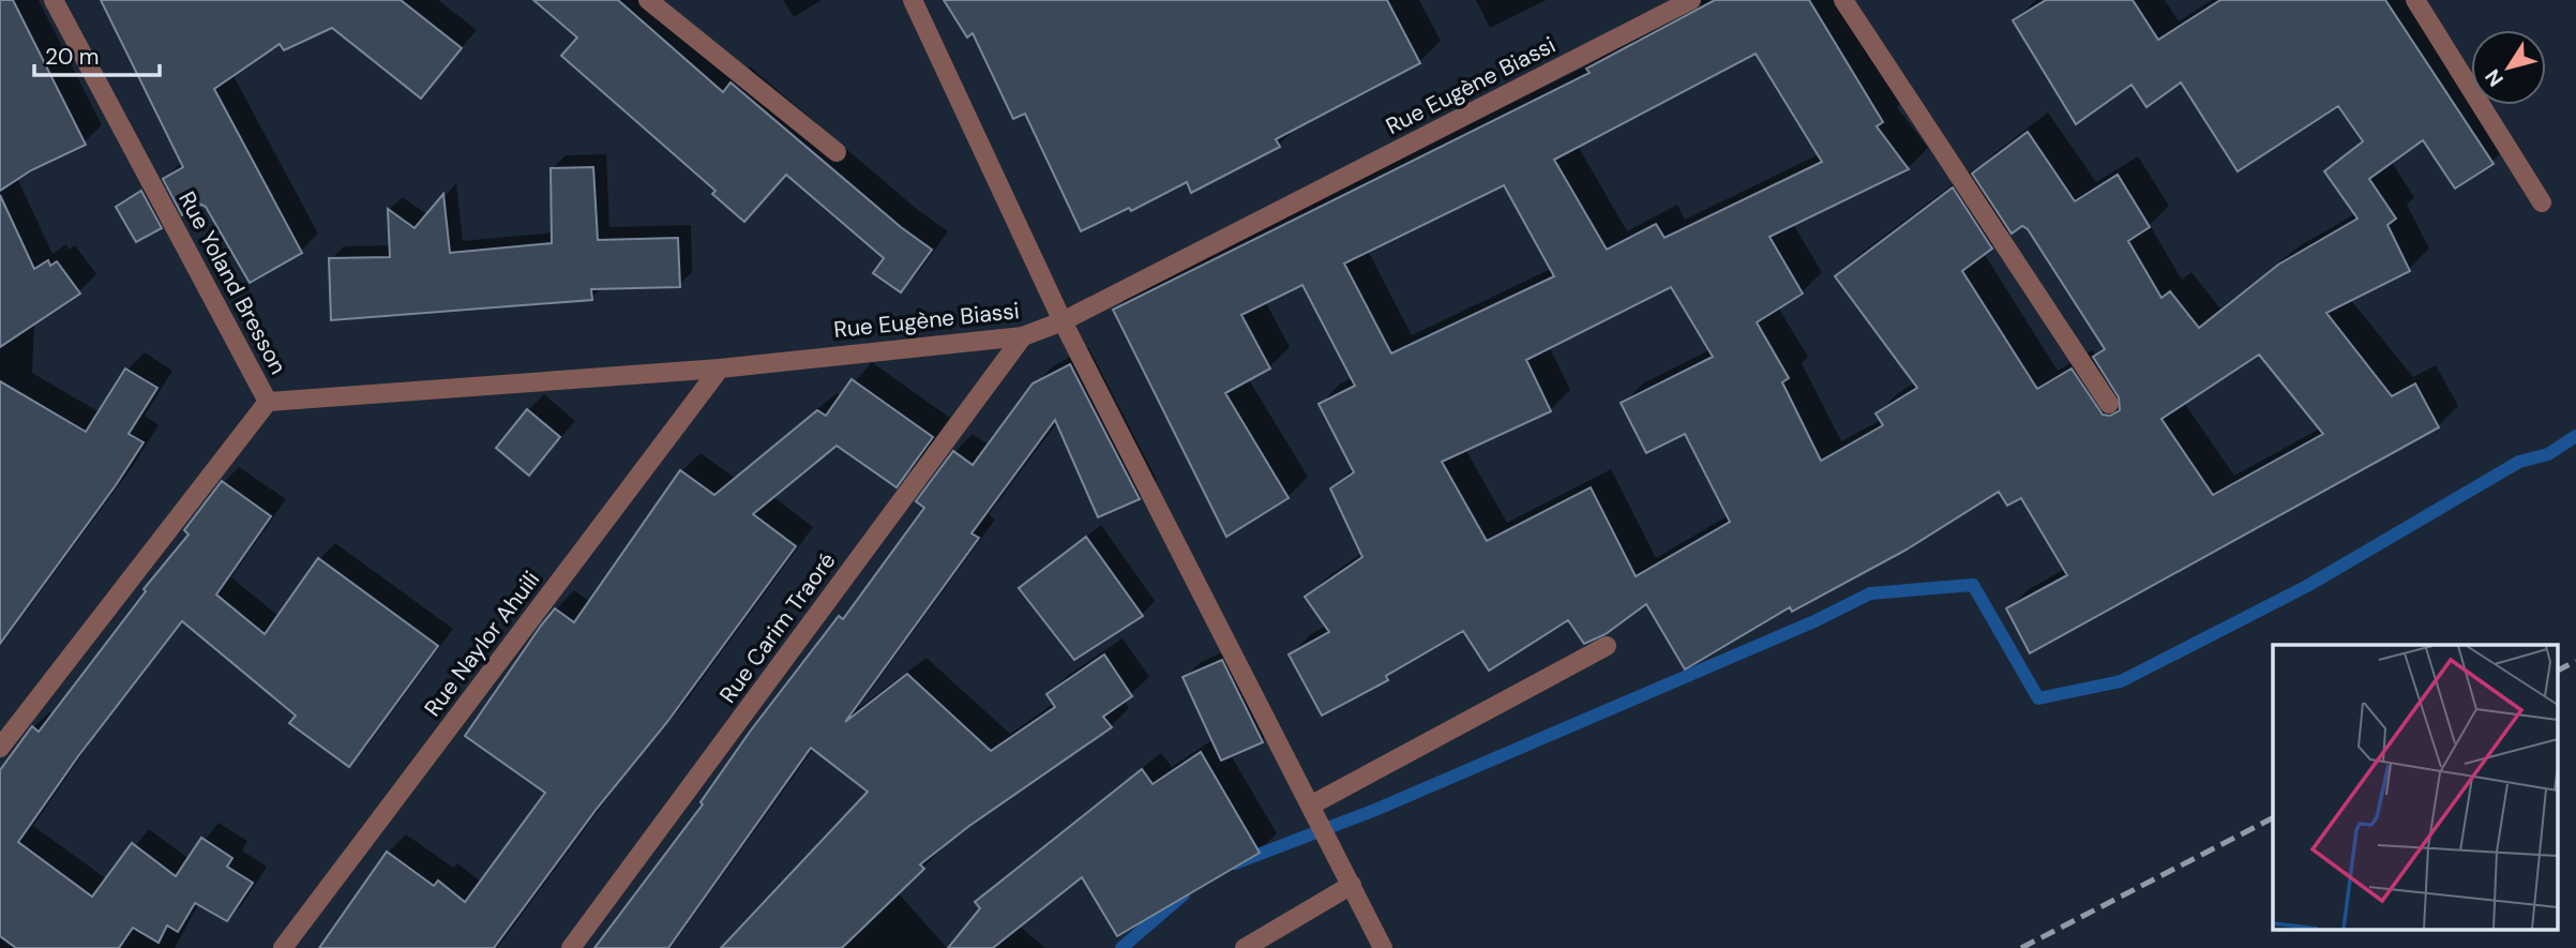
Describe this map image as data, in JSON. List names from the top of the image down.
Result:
{
  "streets": {
    "street": [
      "Rue Eugène Biassi",
      "Rue Yoland Bresson",
      "Rue Carim Traoré",
      "Rue Naylor Ahuili"
    ]
  },
  "crossings": [
    ["Rue Eugène Biassi", "Rue Yoland Bresson"],
    ["Rue Eugène Biassi", "Rue Carim Traoré"],
    ["Rue Eugène Biassi", "Rue Naylor Ahuili"]
  ],
  "scale_bar": "20 m",
  "north": "bottom left"
}
